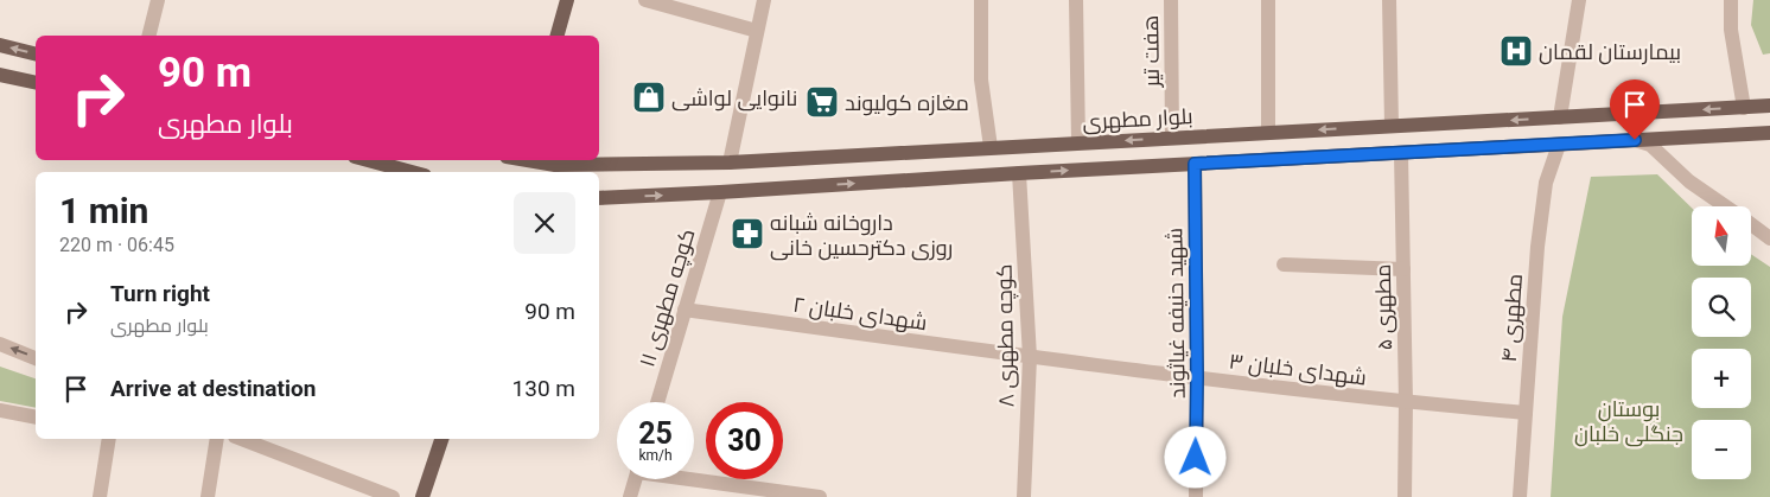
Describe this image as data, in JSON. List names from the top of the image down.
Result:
{
  "streets": {
    "main road": ["بلوار مطهری"],
    "street": [
      "هفت تیر",
      "کوچه مطهری ۱۱",
      "مطهری ۵",
      "شهدای خلبان ۲",
      "شهید حنیفه غیاثوند",
      "مطهری ۴",
      "کوچه مطهری ۸",
      "شهدای خلبان ۳"
    ]
  },
  "crossings": [
    ["هفت تیر", "بلوار مطهری"],
    ["کوچه مطهری ۱۱", "شهدای خلبان ۲"],
    ["مطهری ۵", "شهدای خلبان ۳"],
    ["شهدای خلبان ۲", "کوچه مطهری ۸"],
    ["شهدای خلبان ۲", "شهدای خلبان ۳"],
    ["شهید حنیفه غیاثوند", "شهدای خلبان ۳"],
    ["مطهری ۴", "شهدای خلبان ۳"],
    ["کوچه مطهری ۸", "شهدای خلبان ۳"]
  ],
  "parks": ["بوستان جنگلی خلبان"],
  "places": {
    "hospital": ["بیمارستان لقمان"],
    "shop": ["نانوایی لواشی"],
    "supermarket": ["مغازه کولیوند"],
    "pharmacy": ["داروخانه شبانه روزی دکترحسین خانی"]
  },
  "north": "top",
  "page": {
    "turn": ["90 m", "بلوار مطهری"],
    "heading": ["1 min", "220 m · 06:45"],
    "map_buttons": ["+", "−"],
    "list": [
      {
        "name": "Turn right",
        "note": "بلوار مطهری",
        "value": "90 m"
      },
      {
        "name": "Arrive at destination",
        "value": "130 m"
      }
    ],
    "speed": "25 km/h",
    "limit": "30"
  }
}
